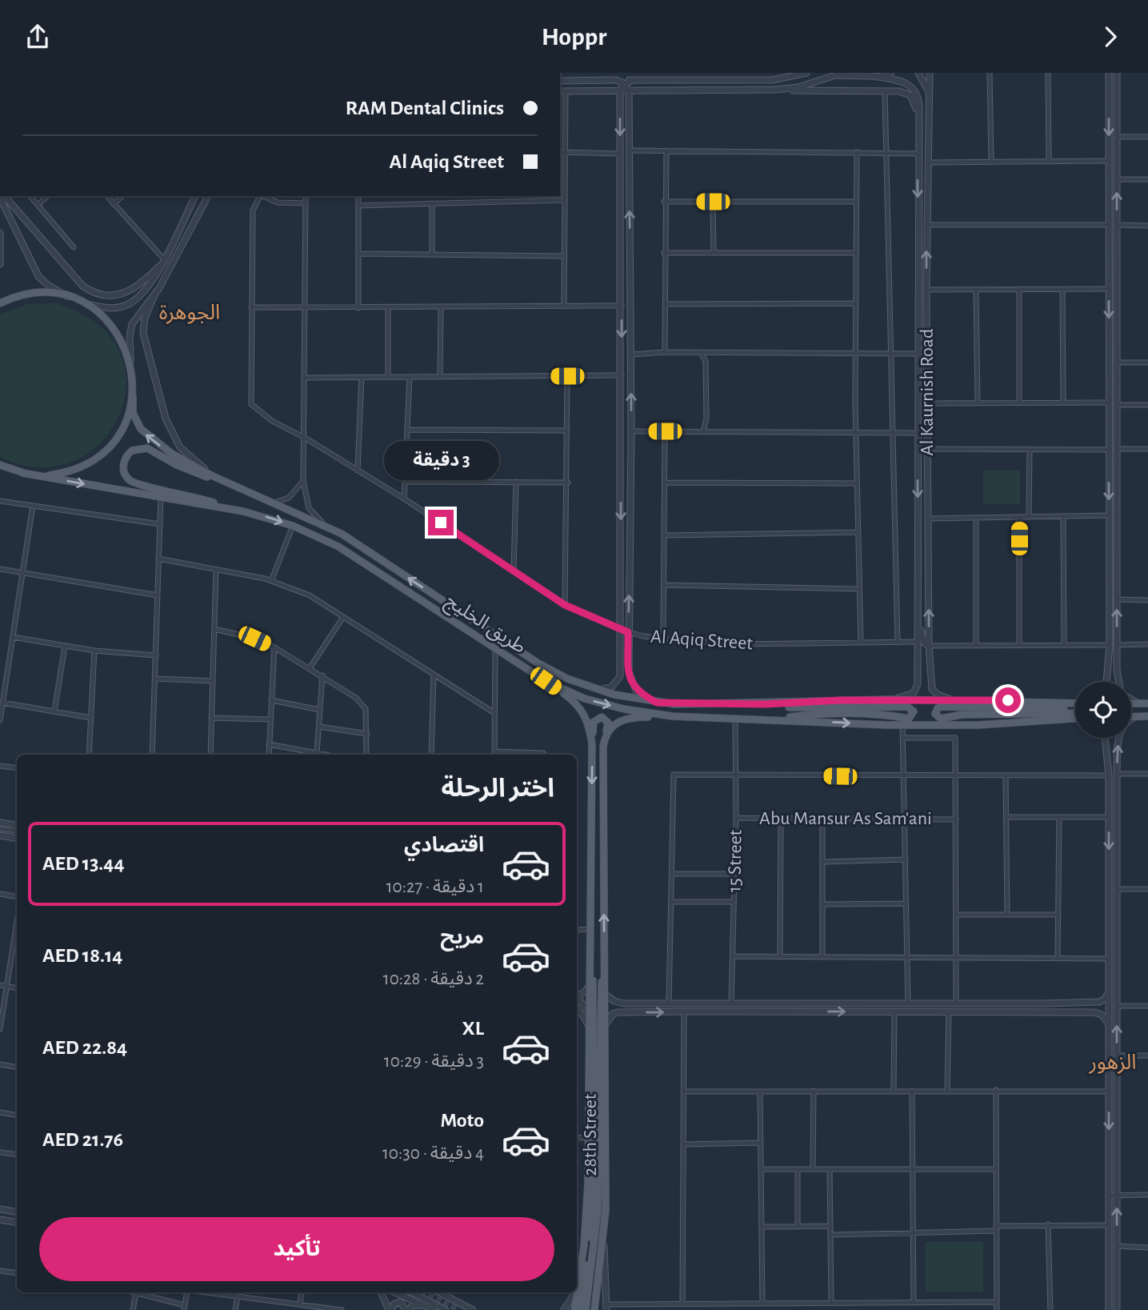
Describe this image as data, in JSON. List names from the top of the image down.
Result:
{
  "streets": {
    "main road": ["طريق الخليج", "28th Street"],
    "street": [
      "Al Kaurnish Road",
      "Al Aqiq Street",
      "Abu Mansur As Sam'ani",
      "15 Street"
    ]
  },
  "crossings": [
    ["Al Kaurnish Road", "طريق الخليج"],
    ["Al Kaurnish Road", "Al Aqiq Street"],
    ["طريق الخليج", "15 Street"],
    ["طريق الخليج", "28th Street"],
    ["Abu Mansur As Sam'ani", "15 Street"]
  ],
  "districts": ["الجوهرة", "الزهور"],
  "page": {
    "header": "Hoppr",
    "banner": ["RAM Dental Clinics", "Al Aqiq Street"],
    "bubble": "3 دقيقة",
    "heading": "اختر الرحلة",
    "list": [
      {
        "name": "اقتصادي",
        "note": "1 دقيقة · 10:27",
        "value": "AED 13.44"
      },
      {
        "name": "مريح",
        "note": "2 دقيقة · 10:28",
        "value": "AED 18.14"
      },
      {
        "name": "XL",
        "note": "3 دقيقة · 10:29",
        "value": "AED 22.84"
      },
      {
        "name": "Moto",
        "note": "4 دقيقة · 10:30",
        "value": "AED 21.76"
      }
    ],
    "buttons": "تأكيد"
  }
}
